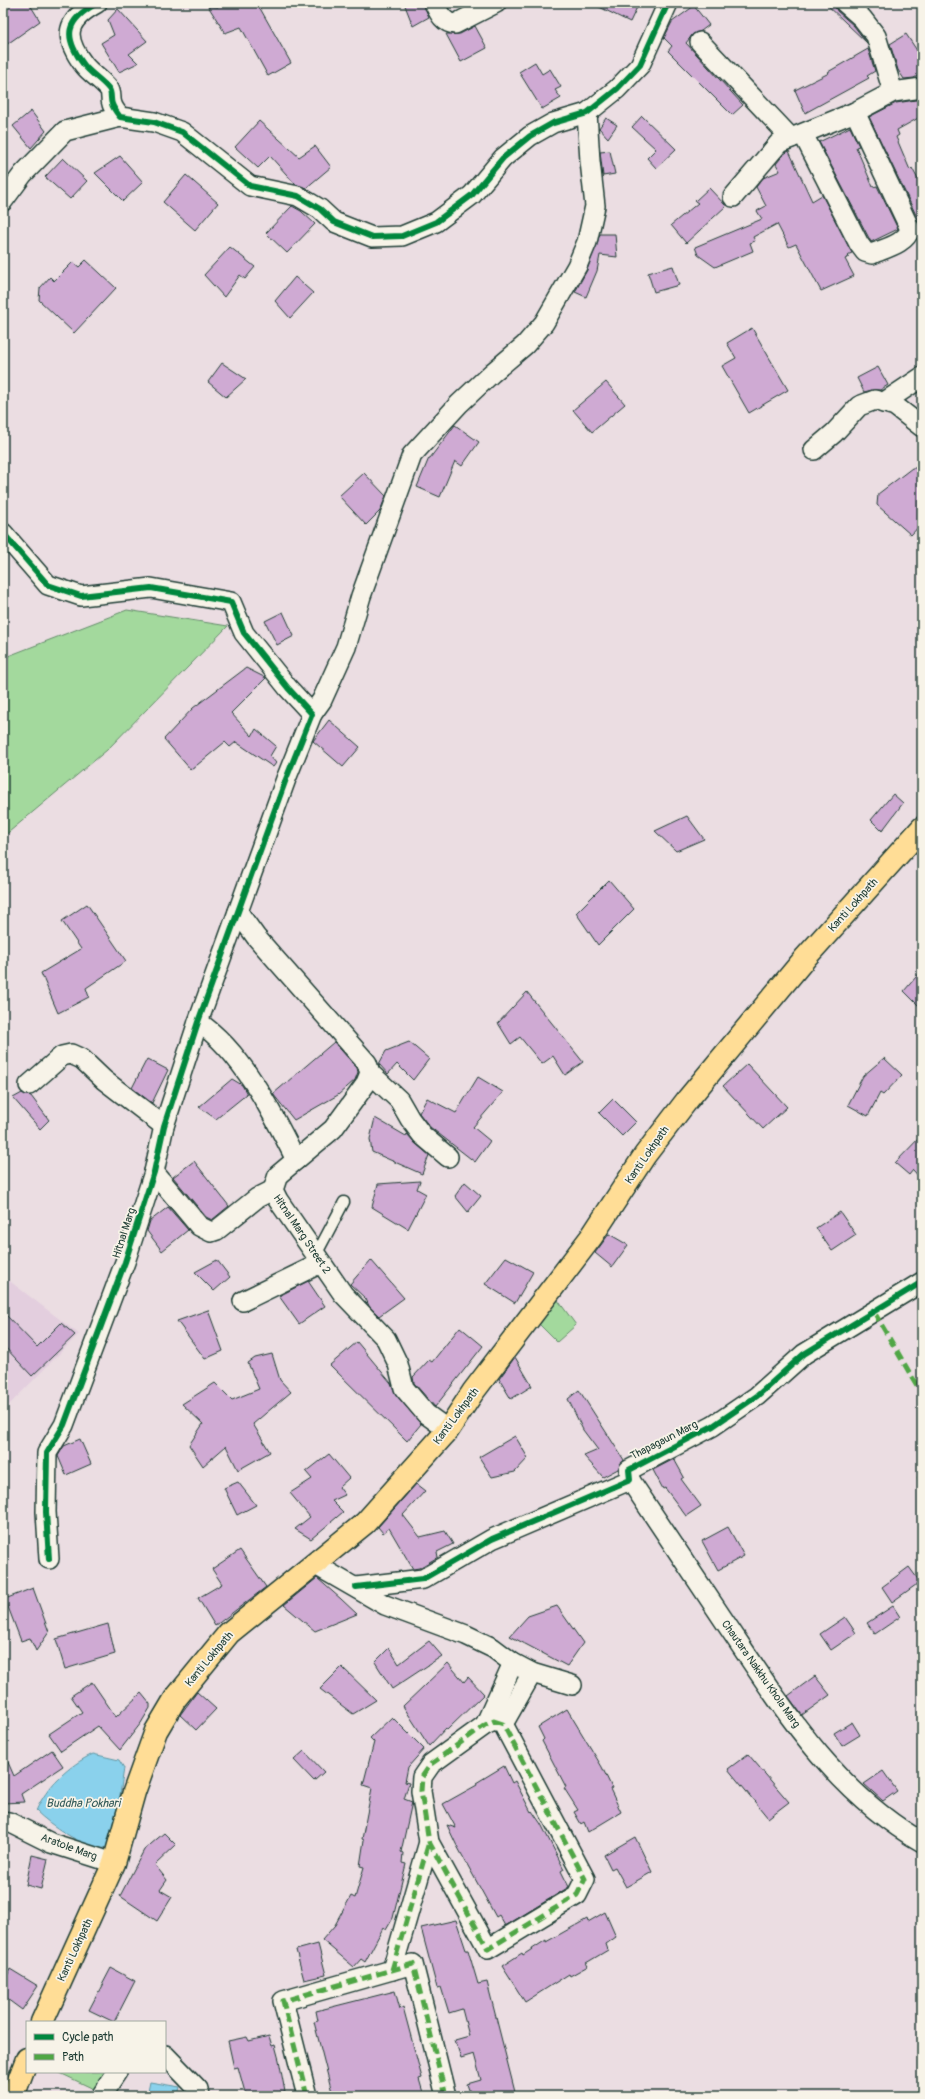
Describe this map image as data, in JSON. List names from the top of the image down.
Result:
{
  "streets": {
    "main road": ["Kanti Lokhpath"],
    "street": [
      "Hitnal Marg",
      "Hitnal Marg Street 2",
      "Thapagaun Marg",
      "Chautara Nakkhu Khola Marg",
      "Aratole Marg"
    ]
  },
  "crossings": [
    ["Kanti Lokhpath", "Hitnal Marg Street 2"],
    ["Kanti Lokhpath", "Aratole Marg"],
    ["Thapagaun Marg", "Chautara Nakkhu Khola Marg"]
  ],
  "water": ["Buddha Pokhari"],
  "legend": ["Cycle path", "Path"]
}
